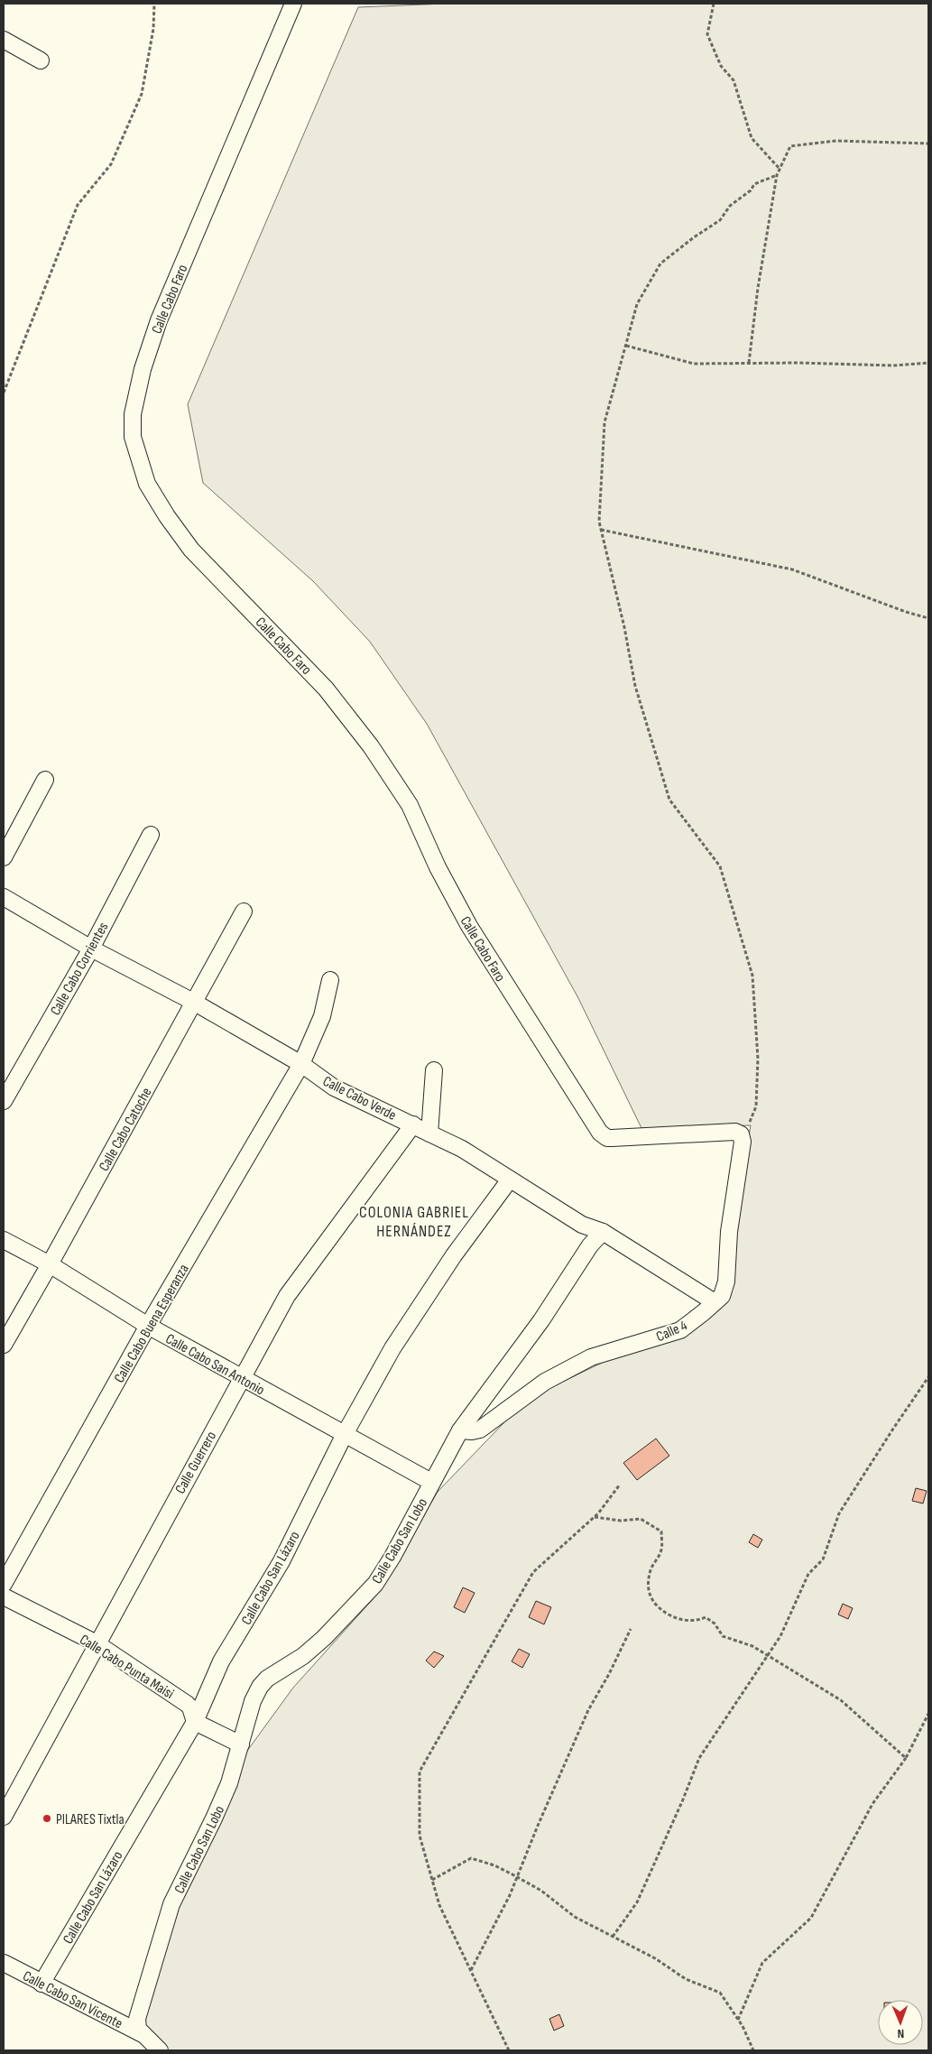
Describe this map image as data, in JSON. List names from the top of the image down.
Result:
{
  "streets": {
    "street": [
      "Calle Cabo Faro",
      "Calle Cabo Corrientes",
      "Calle Cabo Verde",
      "Calle Cabo Catoche",
      "Calle Cabo Buena Esperanza",
      "Calle 4",
      "Calle Cabo San Antonio",
      "Calle Guerrero",
      "Calle Cabo San Lobo",
      "Calle Cabo San Lázaro",
      "Calle Cabo Punta Maisi",
      "Calle Cabo San Vicente"
    ]
  },
  "crossings": [
    ["Calle Cabo Faro", "Calle 4"],
    ["Calle Cabo Corrientes", "Calle Cabo Verde"],
    ["Calle Cabo Verde", "Calle Cabo Catoche"],
    ["Calle Cabo Verde", "Calle Cabo Buena Esperanza"],
    ["Calle Cabo Verde", "Calle 4"],
    ["Calle Cabo Verde", "Calle Guerrero"],
    ["Calle Cabo Verde", "Calle Cabo San Lobo"],
    ["Calle Cabo Verde", "Calle Cabo San Lázaro"],
    ["Calle Cabo Catoche", "Calle Cabo San Antonio"],
    ["Calle Cabo Buena Esperanza", "Calle Cabo San Antonio"],
    ["Calle 4", "Calle Cabo San Lobo"],
    ["Calle Cabo San Antonio", "Calle Guerrero"],
    ["Calle Cabo San Antonio", "Calle Cabo San Lobo"],
    ["Calle Cabo San Antonio", "Calle Cabo San Lázaro"],
    ["Calle Guerrero", "Calle Cabo Punta Maisi"],
    ["Calle Cabo San Lobo", "Calle Cabo San Vicente"],
    ["Calle Cabo San Lázaro", "Calle Cabo Punta Maisi"],
    ["Calle Cabo San Lázaro", "Calle Cabo San Vicente"]
  ],
  "districts": ["COLONIA GABRIEL HERNÁNDEZ"],
  "places": ["PILARES Tixtla"],
  "north": "bottom"
}
